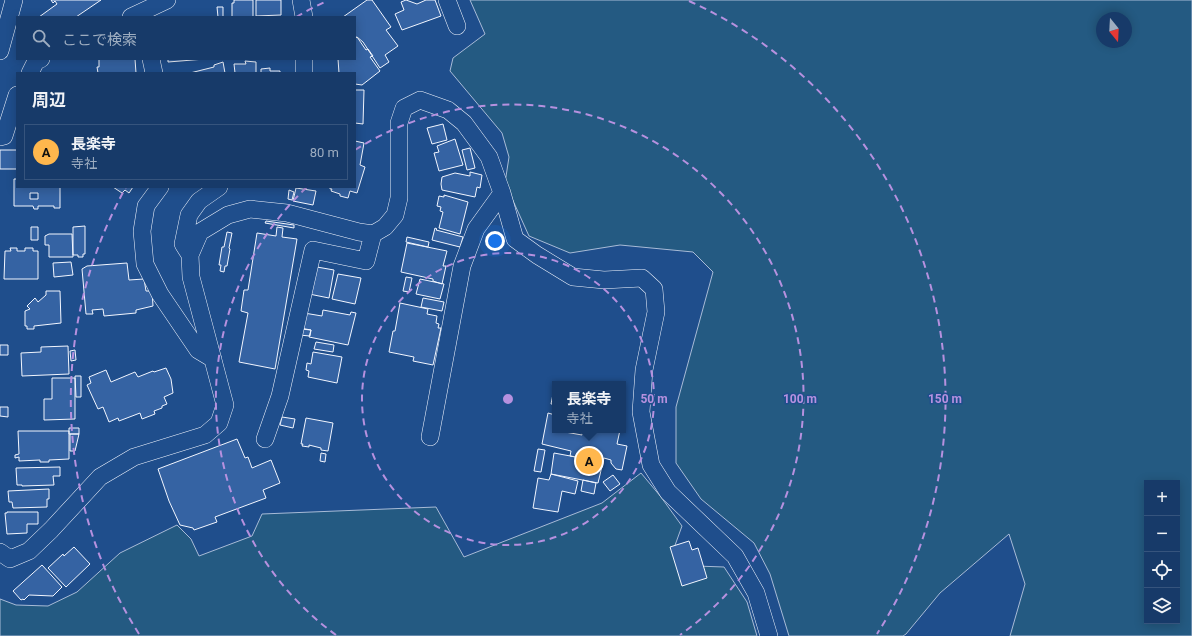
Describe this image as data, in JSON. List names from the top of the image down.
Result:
{
  "north": "bottom",
  "page": {
    "search": "ここで検索",
    "heading": "周辺",
    "list": [
      {
        "mark": "A",
        "name": "長楽寺",
        "note": "寺社",
        "value": "80 m"
      }
    ],
    "popup": ["長楽寺", "寺社"],
    "pins": "A",
    "map_buttons": ["+", "−"]
  },
  "rings": ["50 m", "100 m", "150 m"]
}
